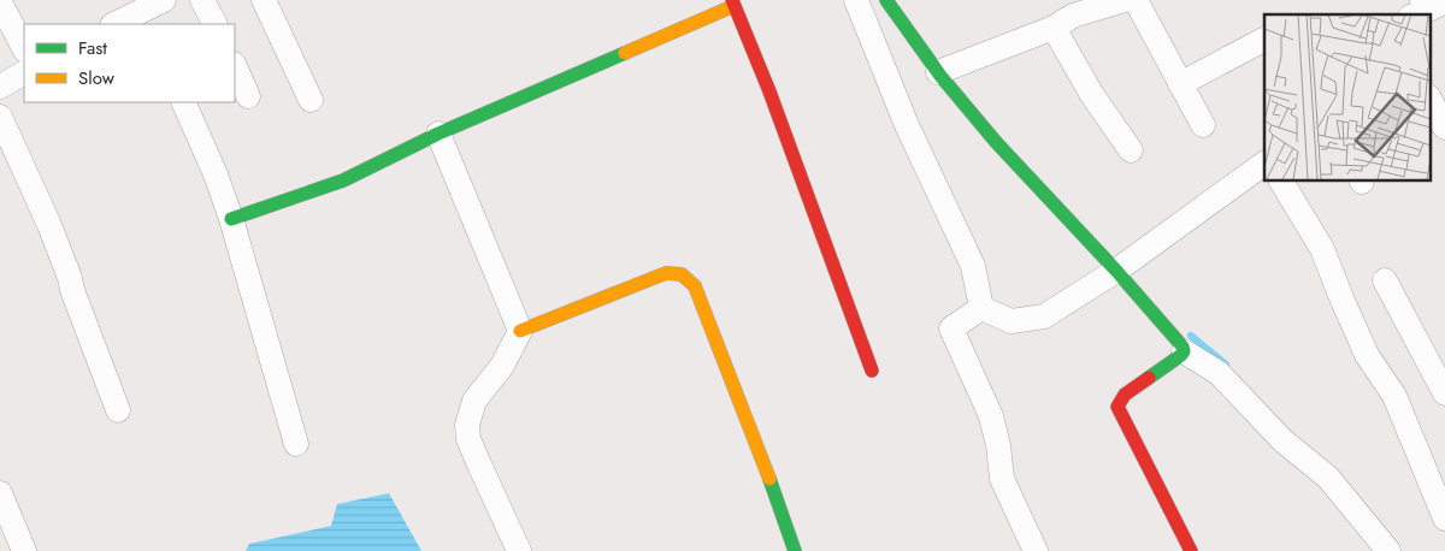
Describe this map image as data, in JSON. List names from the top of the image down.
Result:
{
  "legend": ["Fast", "Slow"]
}
